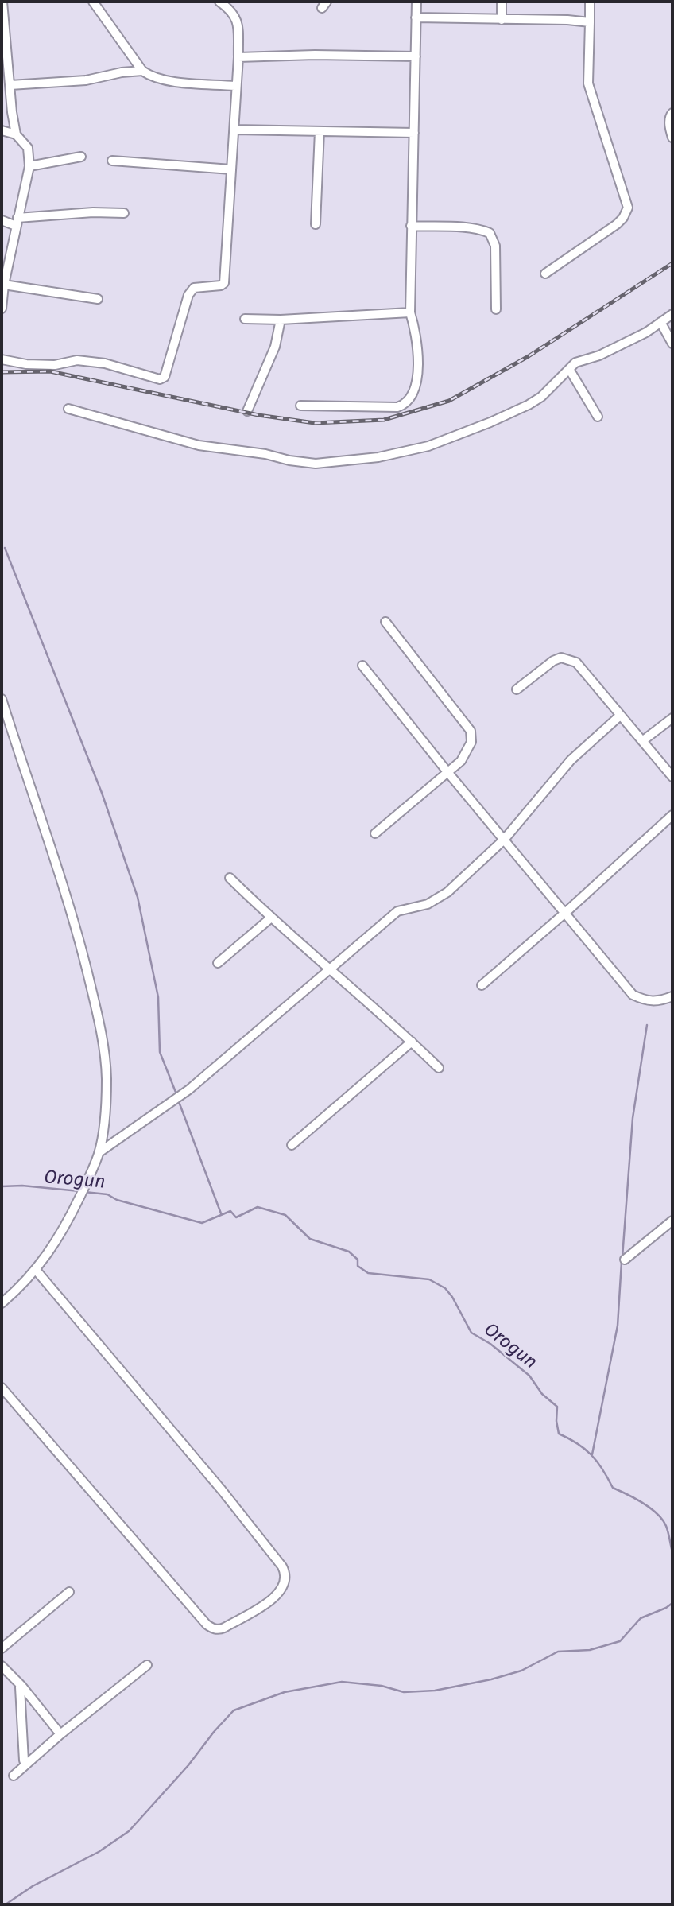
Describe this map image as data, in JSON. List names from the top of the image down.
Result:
{
  "water": ["Orogun"]
}
